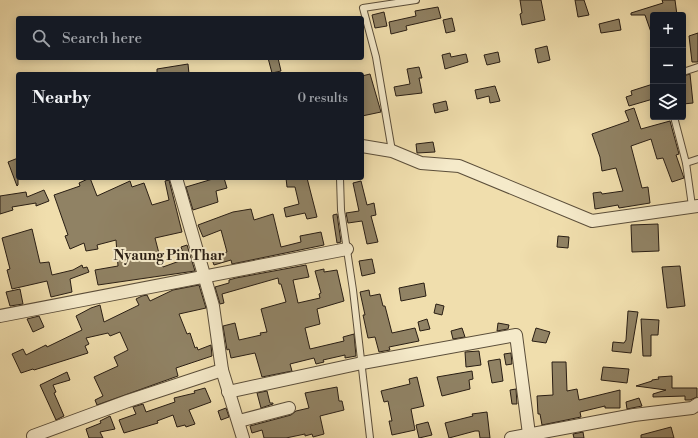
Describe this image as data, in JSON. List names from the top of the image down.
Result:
{
  "districts": ["Nyaung Pin Thar"],
  "page": {
    "map_buttons": ["+", "−"],
    "search": "Search here",
    "heading": ["Nearby", "0 results"]
  }
}
